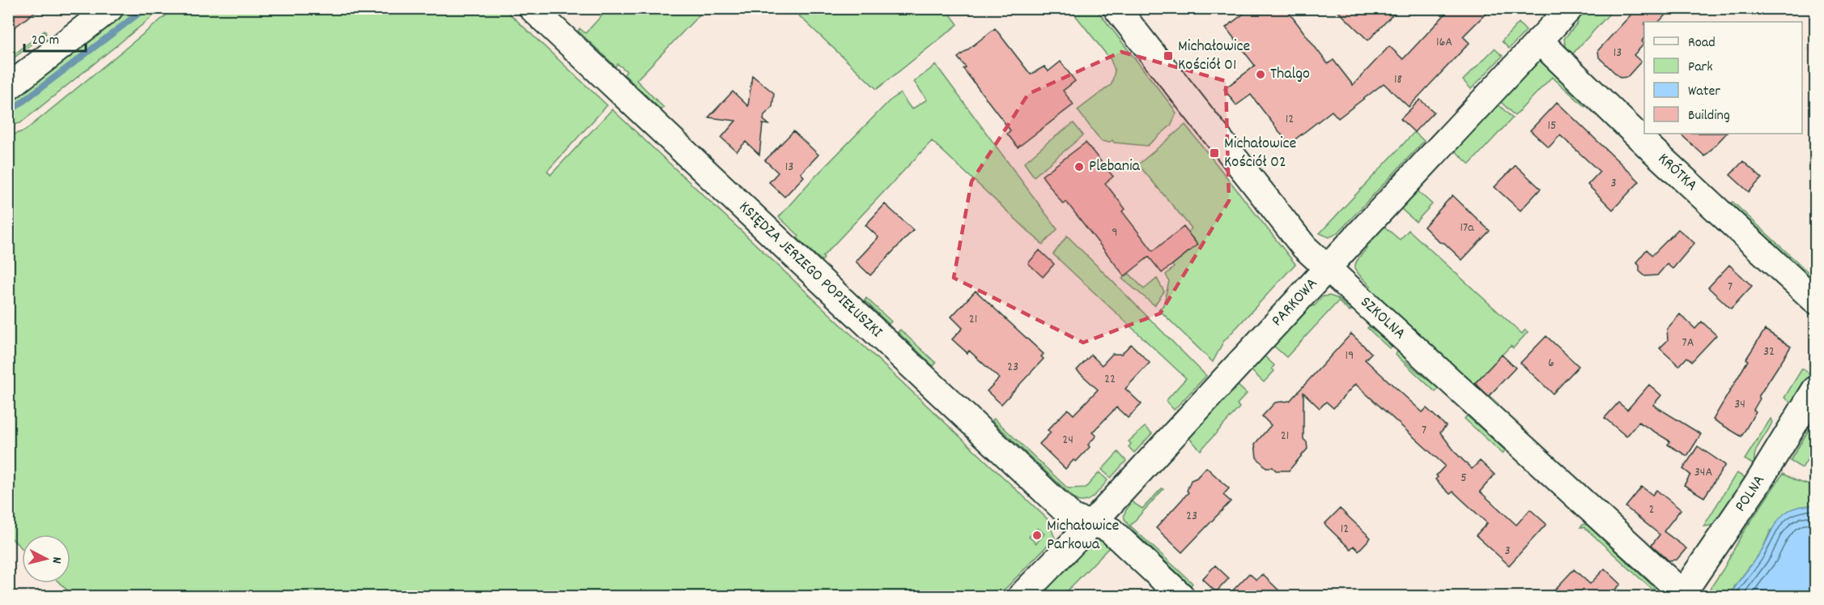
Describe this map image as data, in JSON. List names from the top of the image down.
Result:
{
  "streets": {
    "street": [
      "KRÓTKA",
      "KSIĘDZA JERZEGO POPIEŁUSZKI",
      "PARKOWA",
      "SZKOLNA",
      "POLNA"
    ]
  },
  "crossings": [
    ["KRÓTKA", "PARKOWA"],
    ["KSIĘDZA JERZEGO POPIEŁUSZKI", "PARKOWA"],
    ["PARKOWA", "SZKOLNA"],
    ["SZKOLNA", "POLNA"]
  ],
  "places": {
    "transit": ["Michałowice Kościół 01", "Michałowice Kościół 02"],
    "other": ["Thalgo", "Plebania", "Michałowice Parkowa"]
  },
  "house_numbers": [
    "16A",
    "13",
    "18",
    "12",
    "15",
    "13",
    "3",
    "17a",
    "9",
    "7",
    "21",
    "7A",
    "32",
    "19",
    "6",
    "23",
    "22",
    "34",
    "7",
    "21",
    "24",
    "34A",
    "5",
    "2",
    "23",
    "12",
    "3"
  ],
  "legend": [
    "Road",
    "Park",
    "Water",
    "Building"
  ],
  "scale_bar": "20 m",
  "north": "right"
}
